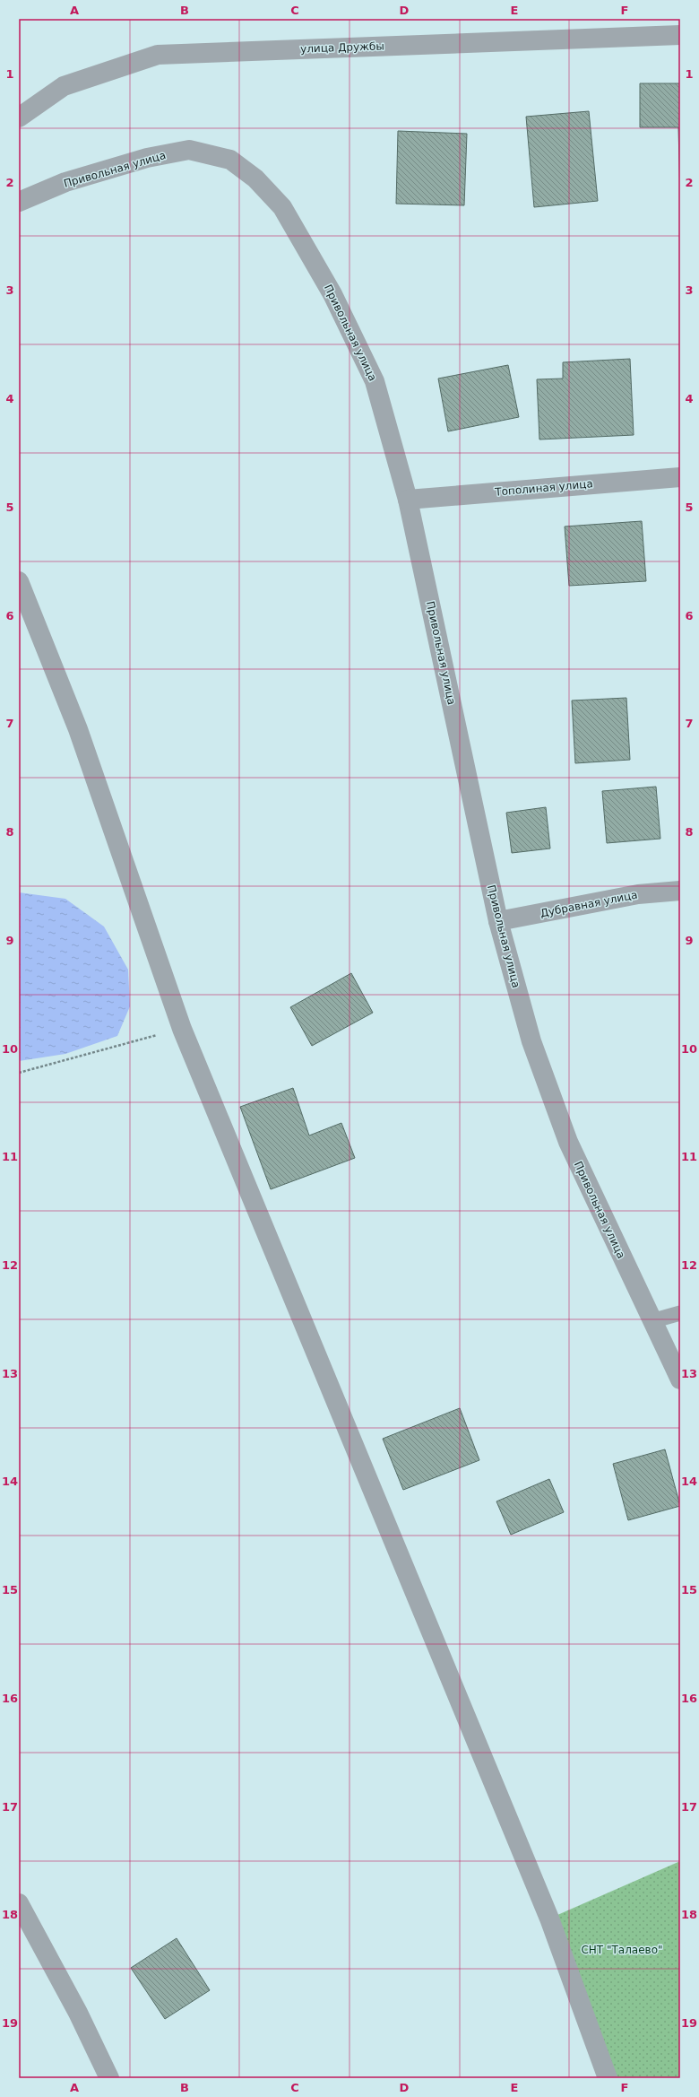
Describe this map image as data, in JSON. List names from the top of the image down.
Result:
{
  "streets": {
    "street": [
      "улица Дружбы",
      "Привольная улица",
      "Тополиная улица",
      "Дубравная улица"
    ]
  },
  "crossings": [
    ["Привольная улица", "Тополиная улица"],
    ["Привольная улица", "Дубравная улица"]
  ],
  "parks": ["СНТ \"Талаево\""],
  "grid": {
    "columns": [
      "A",
      "B",
      "C",
      "D",
      "E",
      "F"
    ],
    "rows": [
      "1",
      "2",
      "3",
      "4",
      "5",
      "6",
      "7",
      "8",
      "9",
      "10",
      "11",
      "12",
      "13",
      "14",
      "15",
      "16",
      "17",
      "18",
      "19"
    ]
  }
}
